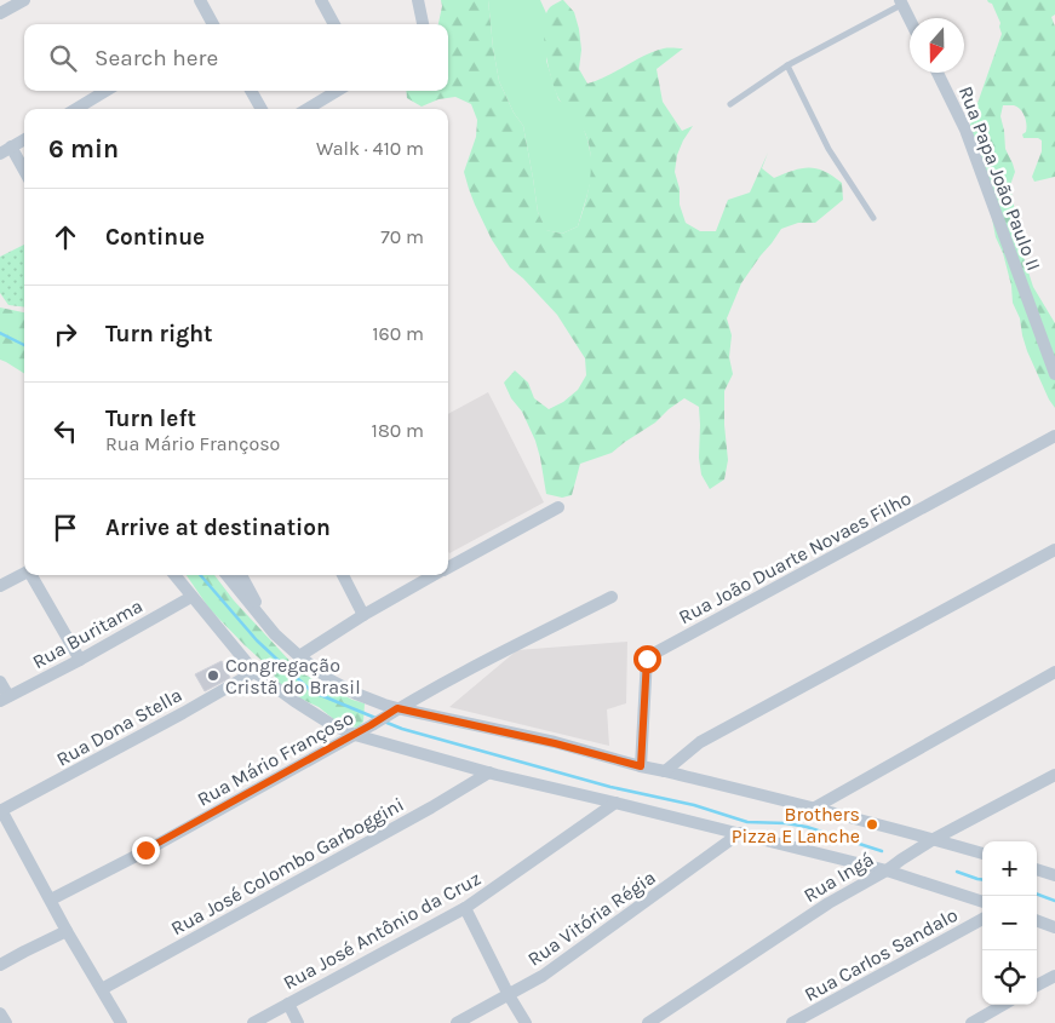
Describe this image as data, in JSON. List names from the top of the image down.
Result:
{
  "streets": {
    "street": [
      "Rua Papa João Paulo II",
      "Rua João Duarte Novaes Filho",
      "Rua Buritama",
      "Rua Dona Stella",
      "Rua Mário Françoso",
      "Rua José Colombo Garboggini",
      "Rua Ingá",
      "Rua Vitória Régia",
      "Rua José Antônio da Cruz",
      "Rua Carlos Sandalo"
    ]
  },
  "places": ["Congregação Cristã do Brasil", "Brothers Pizza E Lanche"],
  "north": "bottom",
  "page": {
    "search": "Search here",
    "heading": ["6 min", "Walk · 410 m"],
    "list": [
      ["Continue", "70 m"],
      ["Turn right", "160 m"],
      ["Turn left", "Rua Mário Françoso", "180 m"],
      "Arrive at destination"
    ],
    "map_buttons": ["+", "−"]
  }
}
